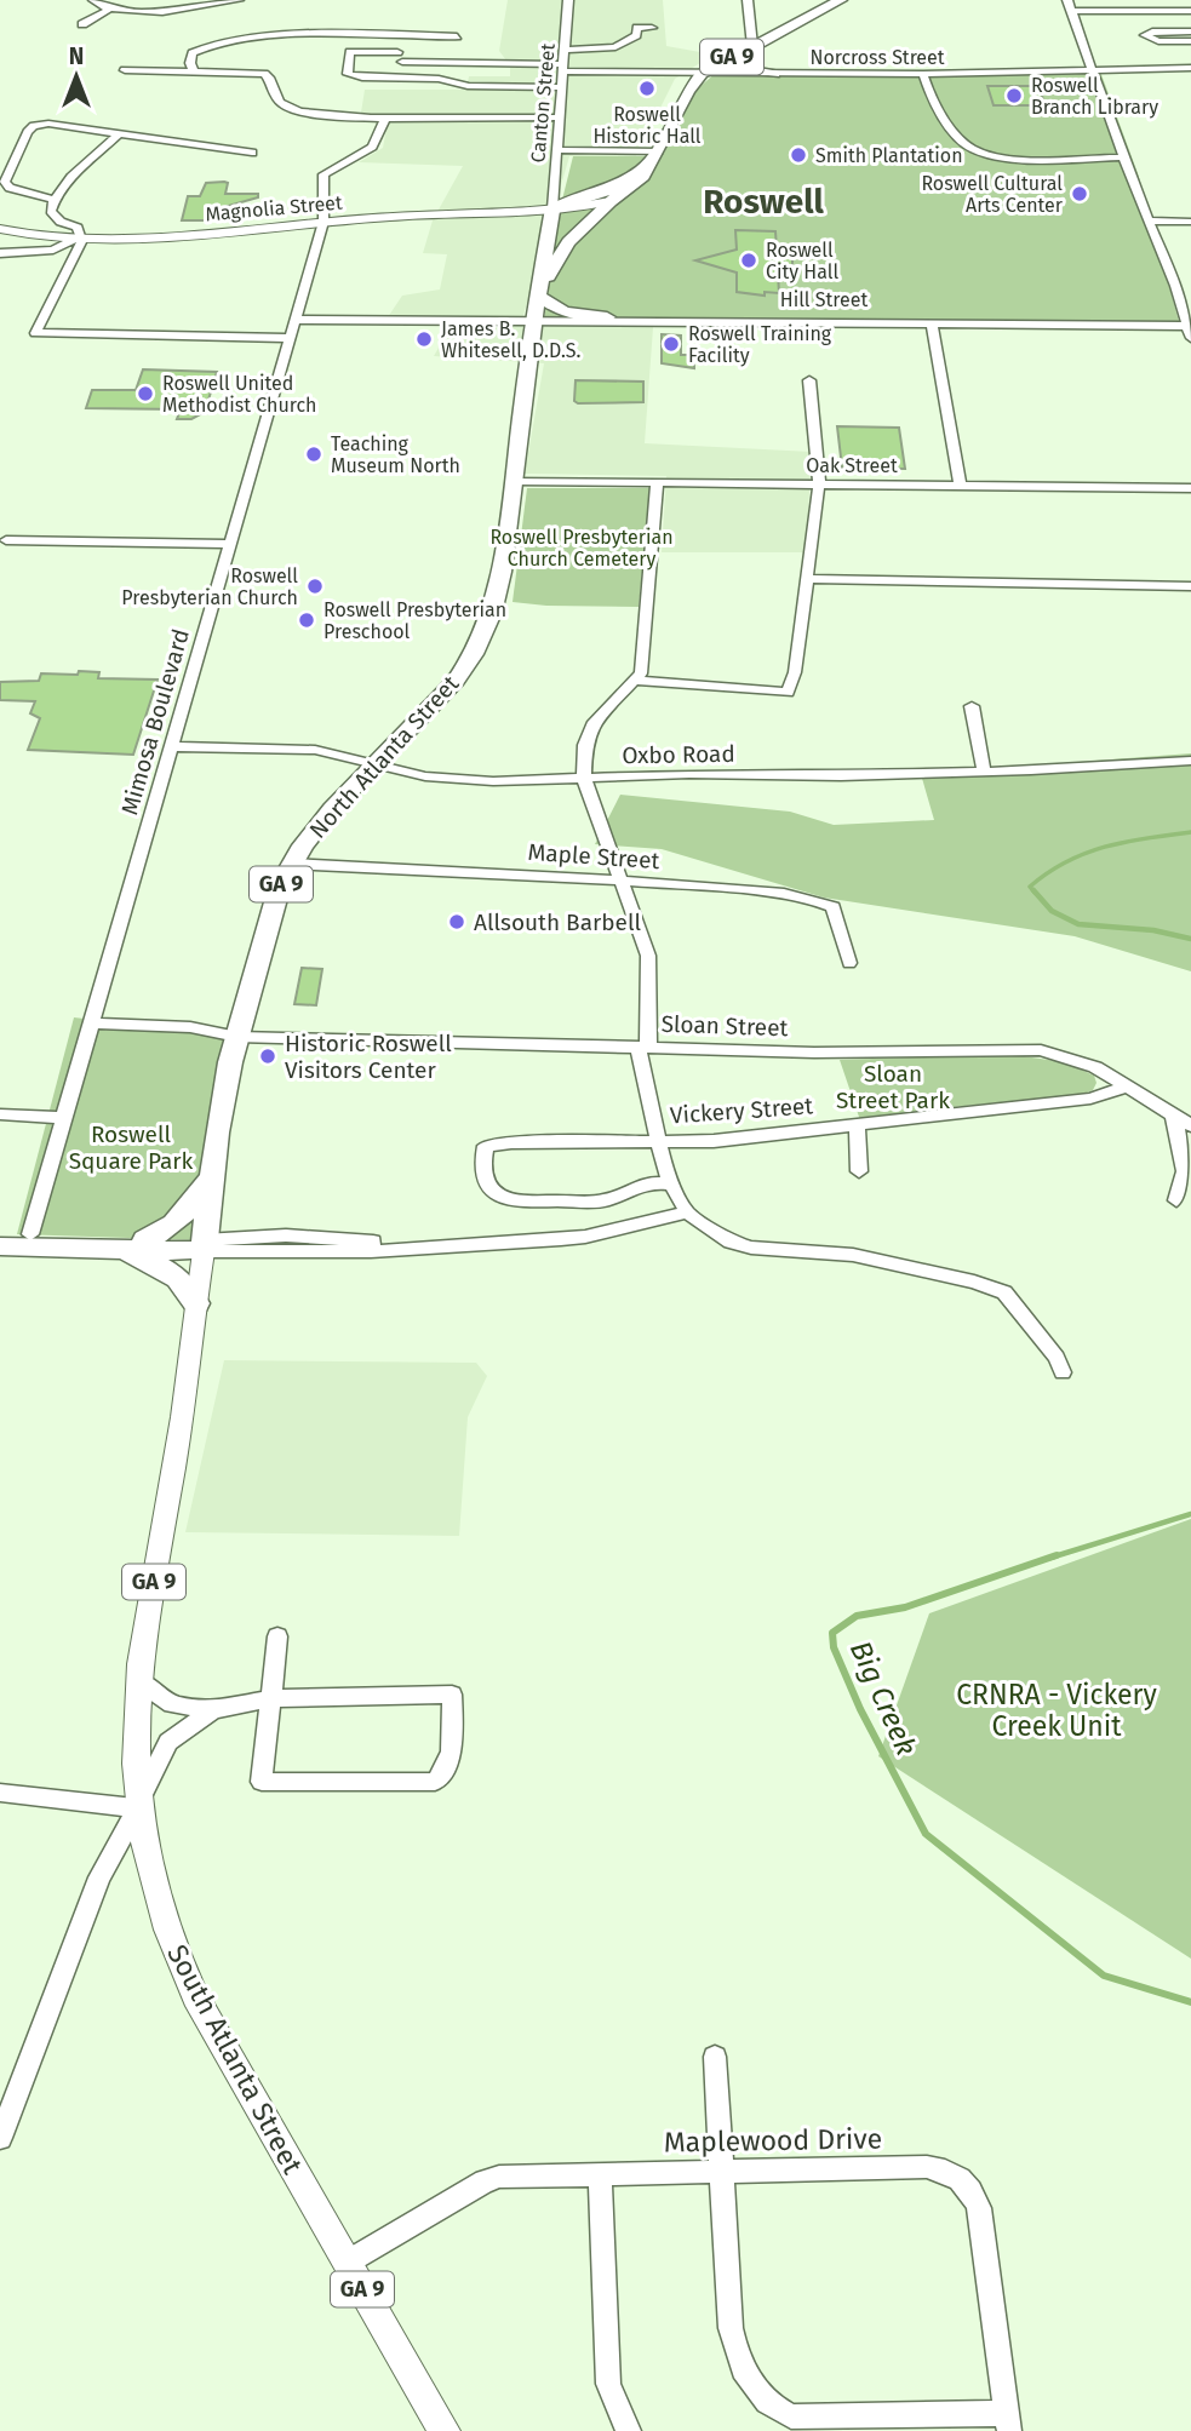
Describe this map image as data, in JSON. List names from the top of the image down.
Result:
{
  "streets": {
    "highway": ["GA 9", "North Atlanta Street"],
    "main road": ["Magnolia Street", "South Atlanta Street"],
    "street": [
      "Norcross Street",
      "Canton Street",
      "Hill Street",
      "Oak Street",
      "Mimosa Boulevard",
      "Oxbo Road",
      "Maple Street",
      "Sloan Street",
      "Vickery Street",
      "Maplewood Drive"
    ]
  },
  "crossings": [
    ["GA 9", "Norcross Street"],
    ["GA 9", "Canton Street"],
    ["GA 9", "Magnolia Street"],
    ["GA 9", "North Atlanta Street"],
    ["Norcross Street", "Canton Street"],
    ["Canton Street", "Magnolia Street"],
    ["Canton Street", "North Atlanta Street"],
    ["Magnolia Street", "Mimosa Boulevard"],
    ["Magnolia Street", "North Atlanta Street"],
    ["Hill Street", "Mimosa Boulevard"],
    ["Hill Street", "North Atlanta Street"],
    ["Oak Street", "North Atlanta Street"],
    ["Mimosa Boulevard", "Oxbo Road"],
    ["Mimosa Boulevard", "Sloan Street"],
    ["Oxbo Road", "North Atlanta Street"],
    ["North Atlanta Street", "Maple Street"],
    ["North Atlanta Street", "Sloan Street"],
    ["North Atlanta Street", "South Atlanta Street"],
    ["Sloan Street", "Vickery Street"],
    ["South Atlanta Street", "Maplewood Drive"]
  ],
  "districts": ["Roswell"],
  "water": ["Big Creek"],
  "parks": [
    "Roswell Presbyterian Church Cemetery",
    "Sloan Street Park",
    "Roswell Square Park",
    "CRNRA - Vickery Creek Unit"
  ],
  "places": [
    "Roswell Historic Hall",
    "Roswell Branch Library",
    "Smith Plantation",
    "Roswell Cultural Arts Center",
    "Roswell City Hall",
    "James B. Whitesell, D.D.S.",
    "Roswell Training Facility",
    "Roswell United Methodist Church",
    "Teaching Museum North",
    "Roswell Presbyterian Church",
    "Roswell Presbyterian Preschool",
    "Allsouth Barbell",
    "Historic Roswell Visitors Center"
  ],
  "north": "top"
}
